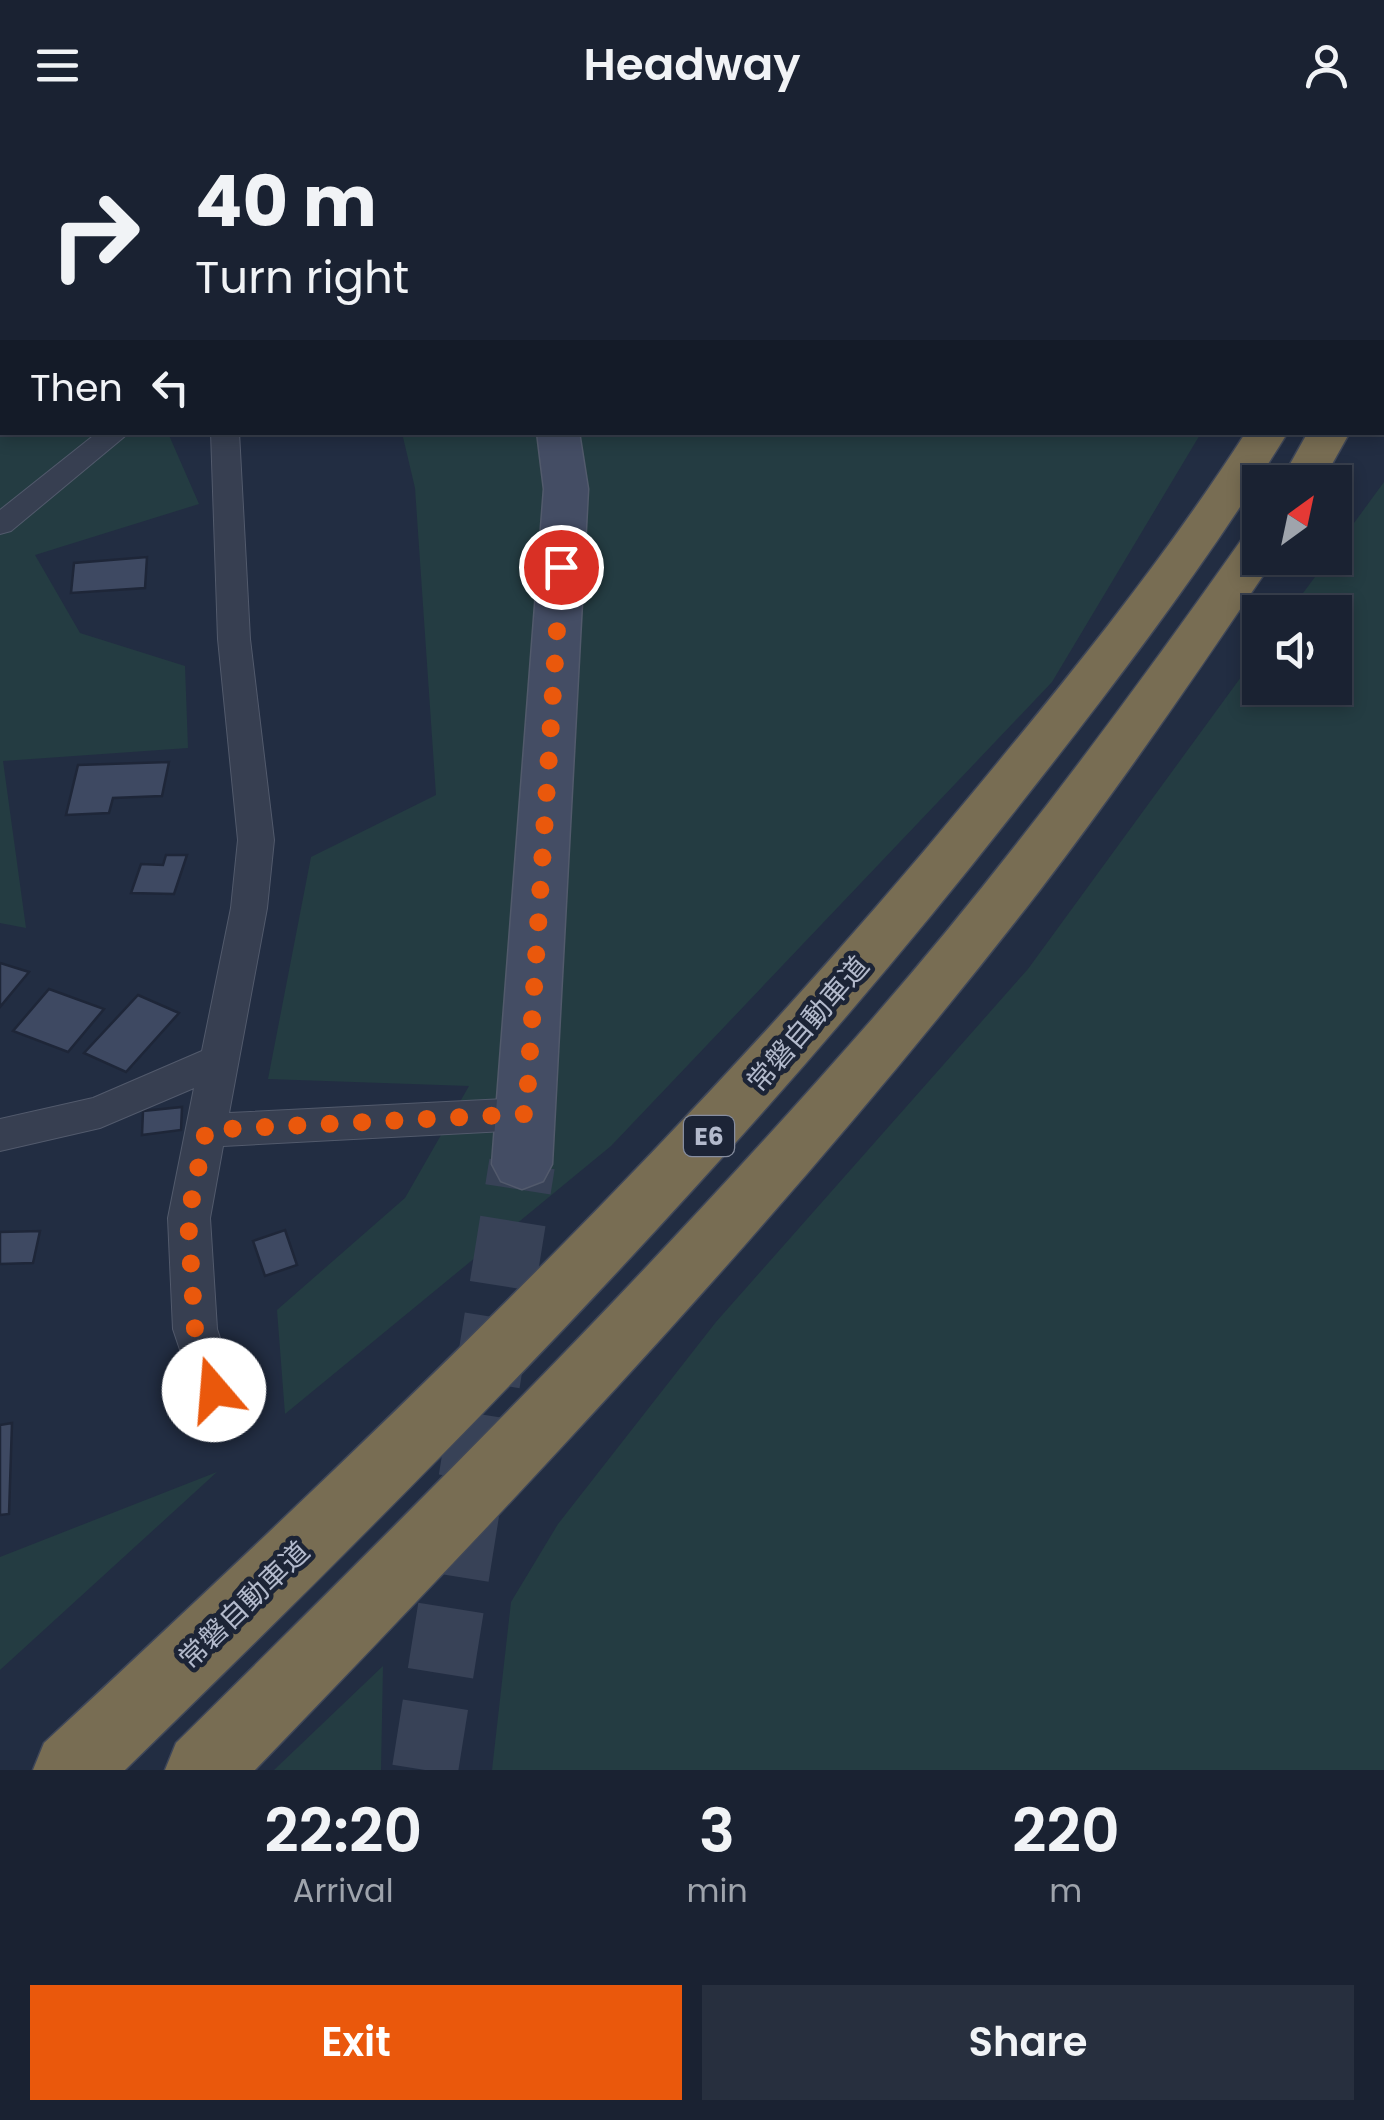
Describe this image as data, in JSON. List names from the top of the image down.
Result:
{
  "streets": {
    "highway": ["常磐自動車道", "E6"]
  },
  "north": "top right",
  "page": {
    "header": "Headway",
    "turn": ["40 m", "Turn right"],
    "then": "Then",
    "eta": [
      "22:20",
      "Arrival",
      "3",
      "min",
      "220",
      "m"
    ],
    "buttons": ["Exit", "Share"]
  }
}
